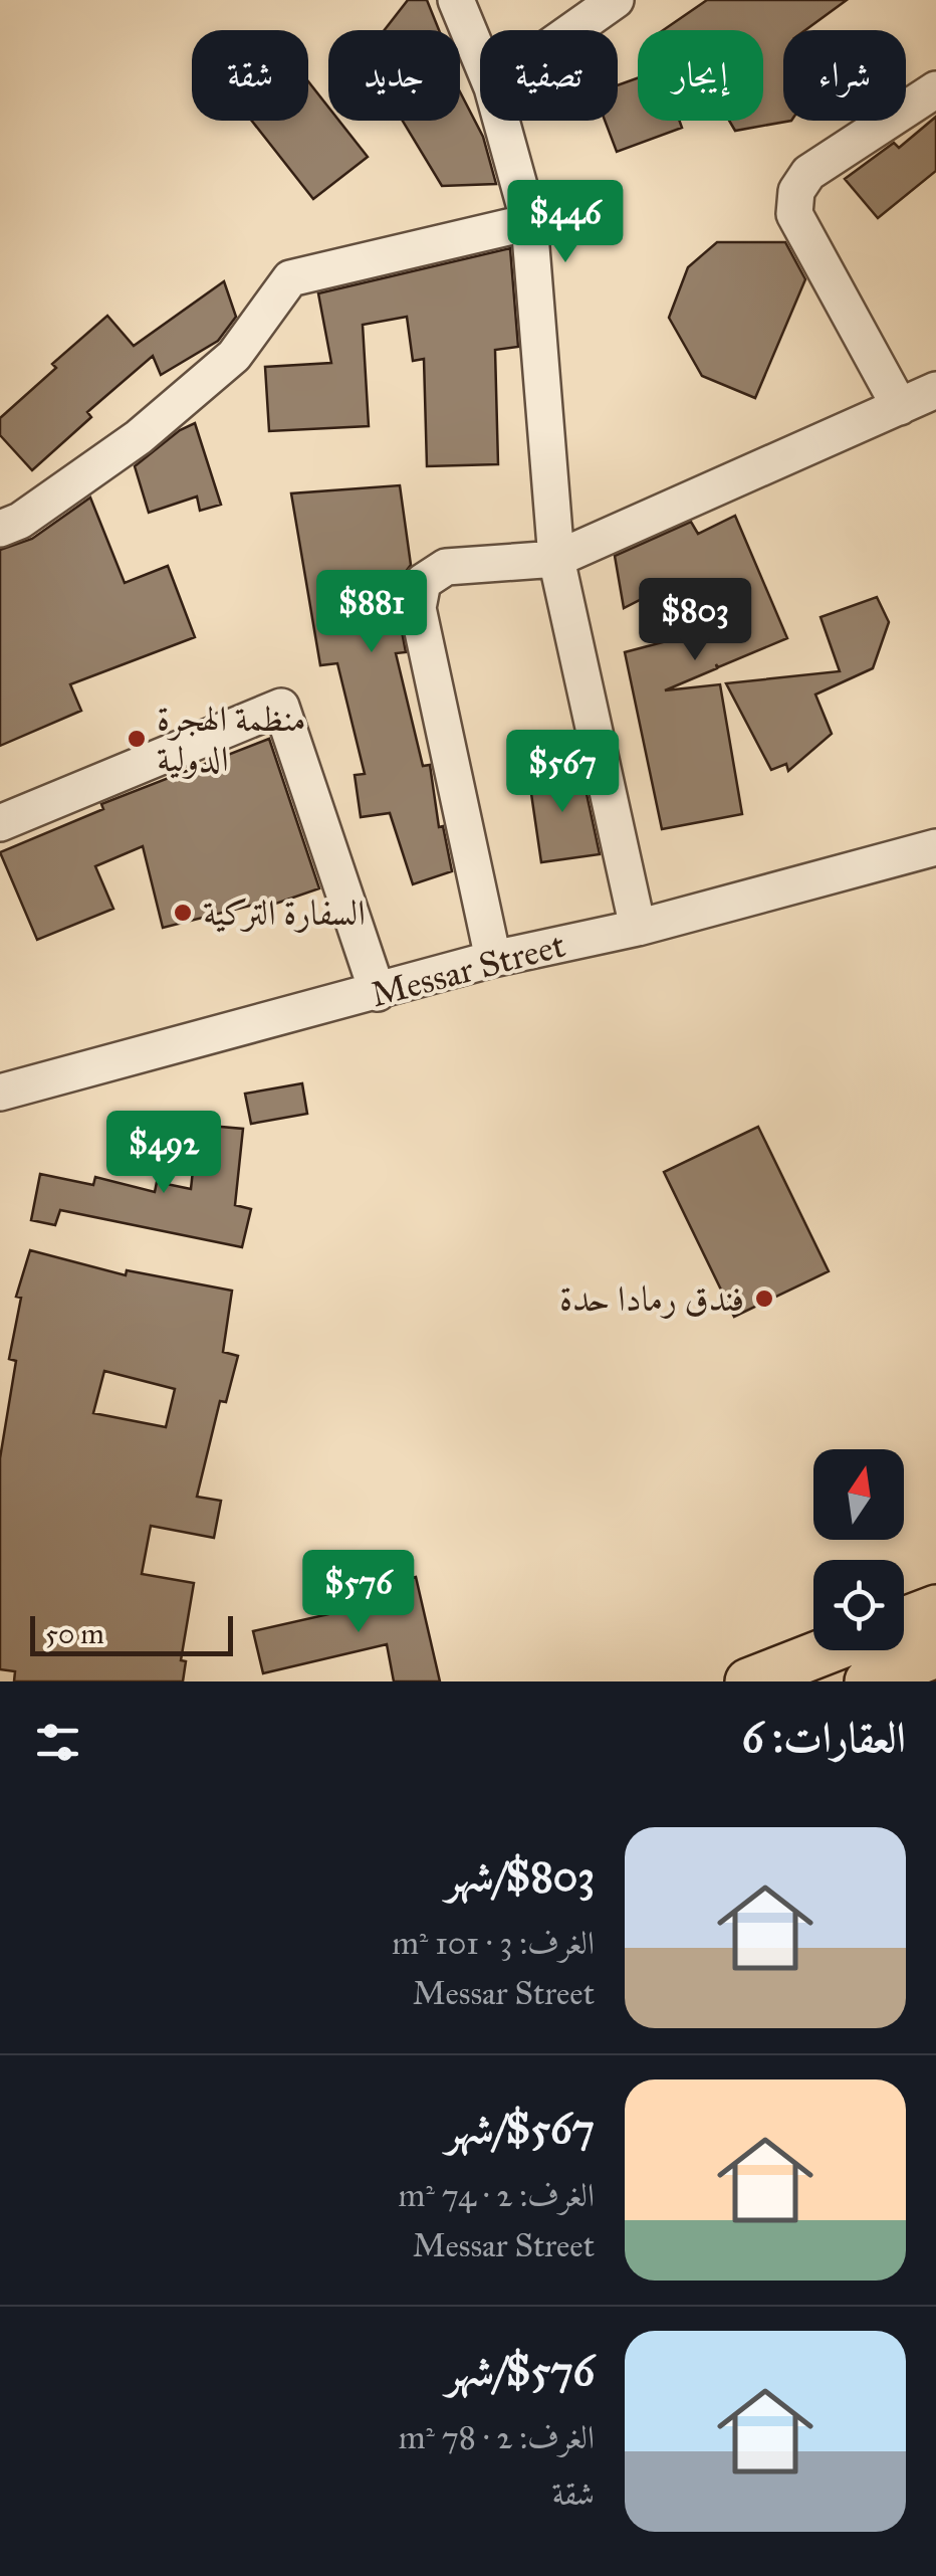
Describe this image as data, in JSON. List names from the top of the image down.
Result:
{
  "streets": {
    "street": ["Messar Street"]
  },
  "places": ["منظمة الهجرة الدولية", "السفارة التركية", "فندق رمادا حدة"],
  "scale_bar": "50 m",
  "north": "top",
  "page": {
    "chip": [
      "شراء",
      "إيجار",
      "تصفية",
      "جديد",
      "شقة"
    ],
    "price": [
      "$446",
      "$881",
      "$803",
      "$567",
      "$492",
      "$576"
    ],
    "scale": "50 m",
    "heading": "العقارات: 6",
    "list": [
      {
        "name": "$803/شهر",
        "note": "الغرف: 3 · 101 m² · Messar Street"
      },
      {
        "name": "$567/شهر",
        "note": "الغرف: 2 · 74 m² · Messar Street"
      },
      {
        "name": "$576/شهر",
        "note": "الغرف: 2 · 78 m² · شقة"
      }
    ]
  }
}
